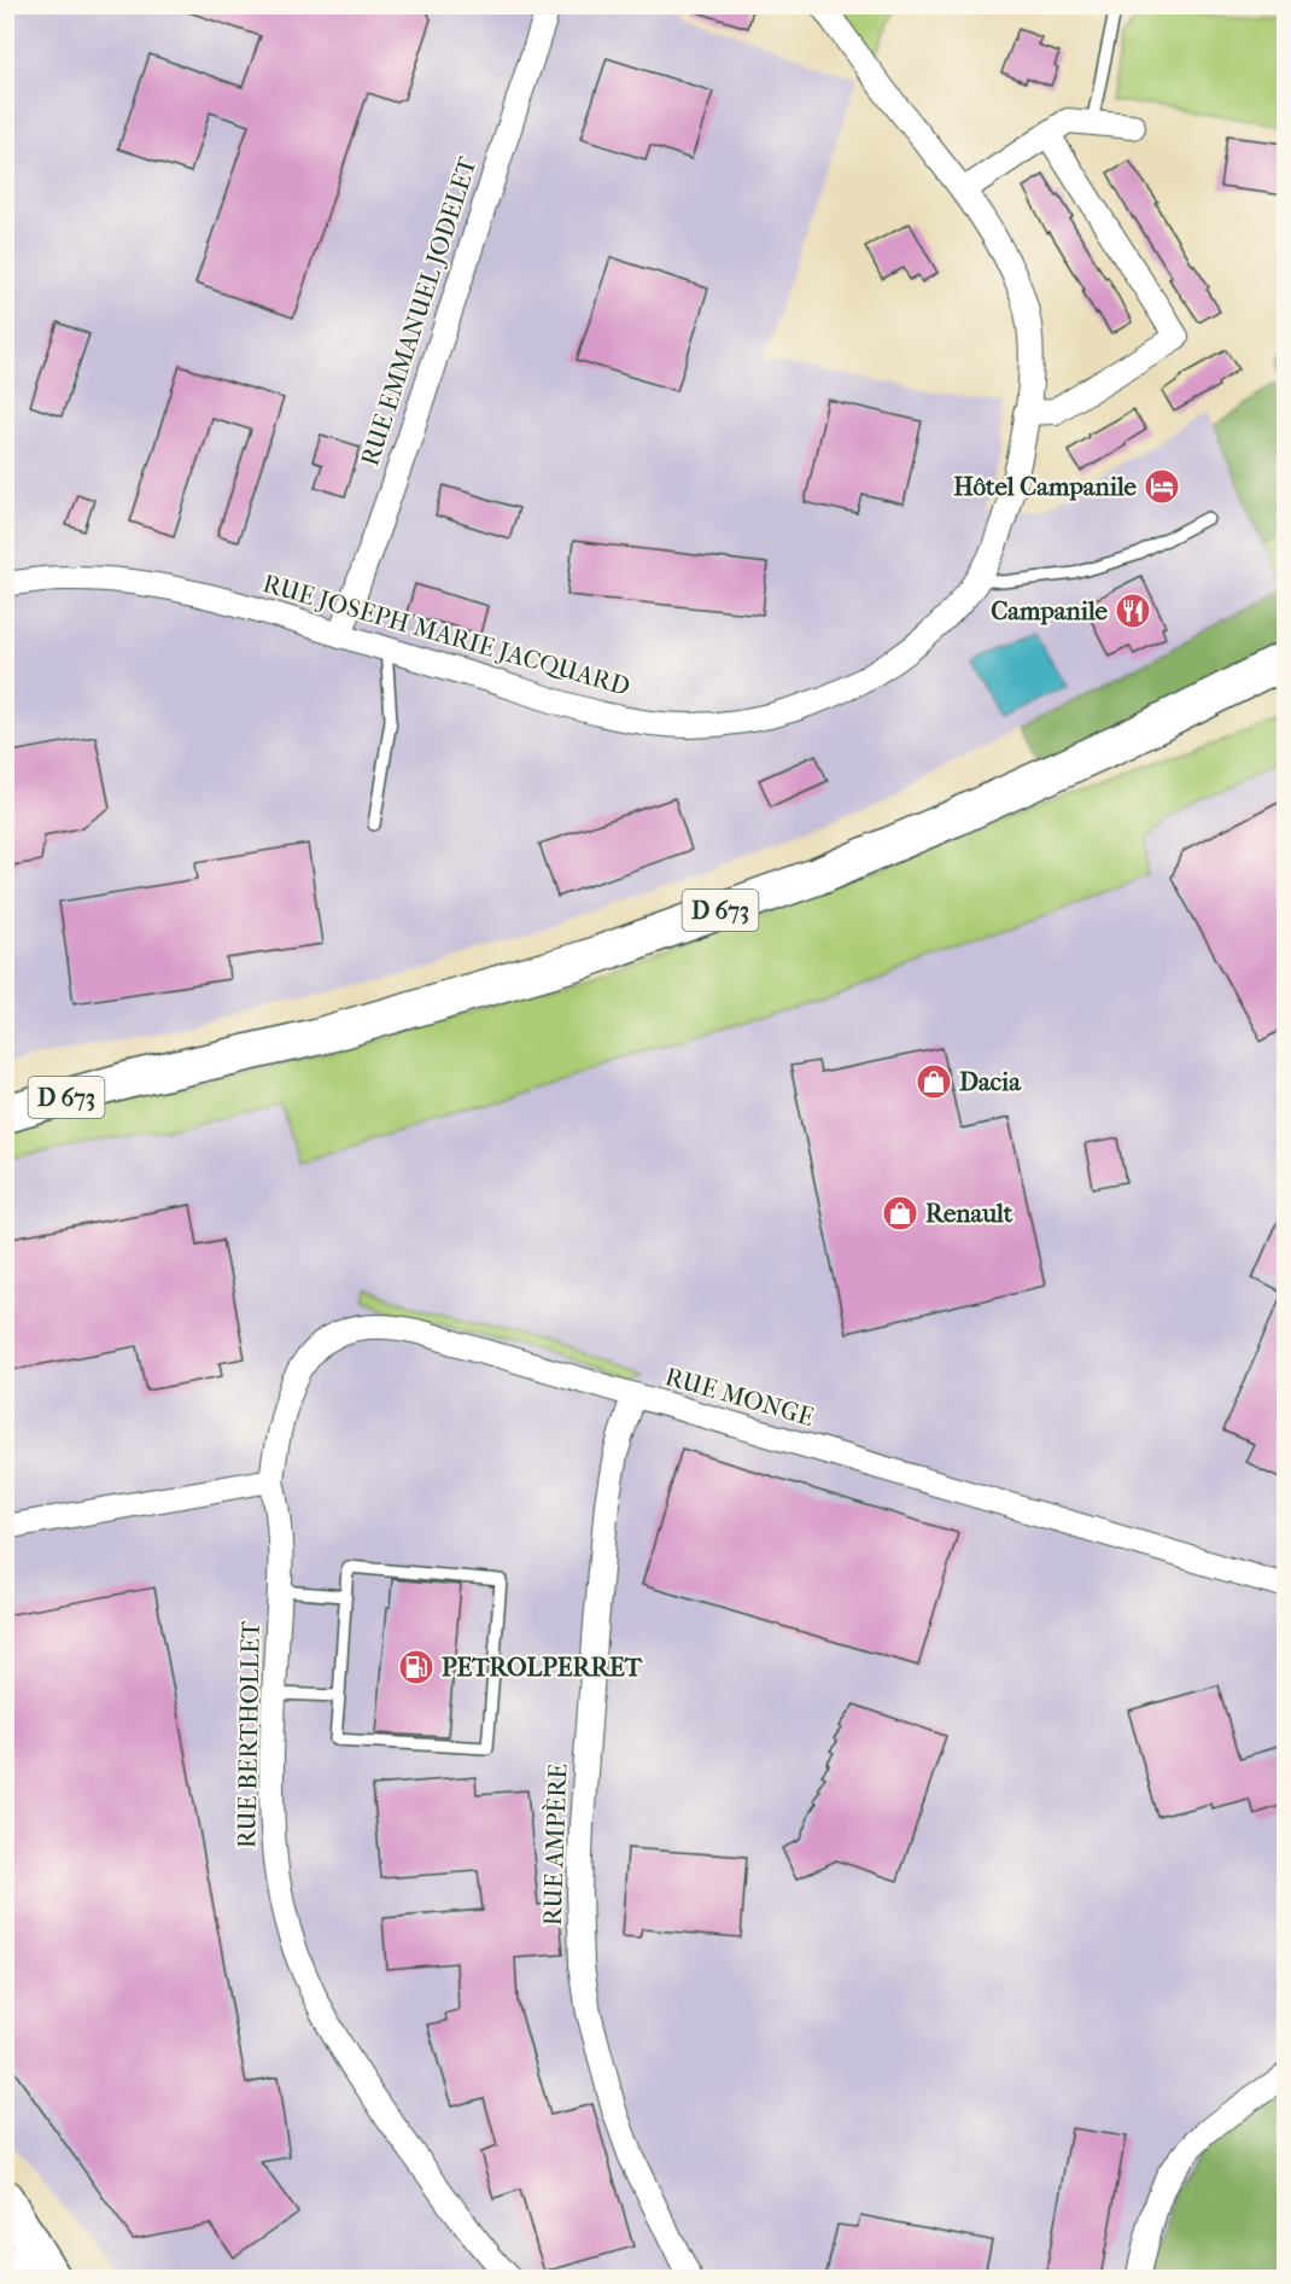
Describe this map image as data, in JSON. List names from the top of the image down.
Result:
{
  "streets": {
    "main road": ["D 673"],
    "street": [
      "RUE EMMANUEL JODELET",
      "RUE JOSEPH MARIE JACQUARD",
      "RUE MONGE",
      "RUE BERTHOLLET",
      "RUE AMPÈRE"
    ]
  },
  "crossings": [
    ["RUE EMMANUEL JODELET", "RUE JOSEPH MARIE JACQUARD"],
    ["RUE MONGE", "RUE BERTHOLLET"],
    ["RUE MONGE", "RUE AMPÈRE"]
  ],
  "places": {
    "hotel": ["Hôtel Campanile"],
    "restaurant": ["Campanile"],
    "shop": ["Dacia", "Renault"],
    "fuel station": ["PETROLPERRET"]
  }
}
